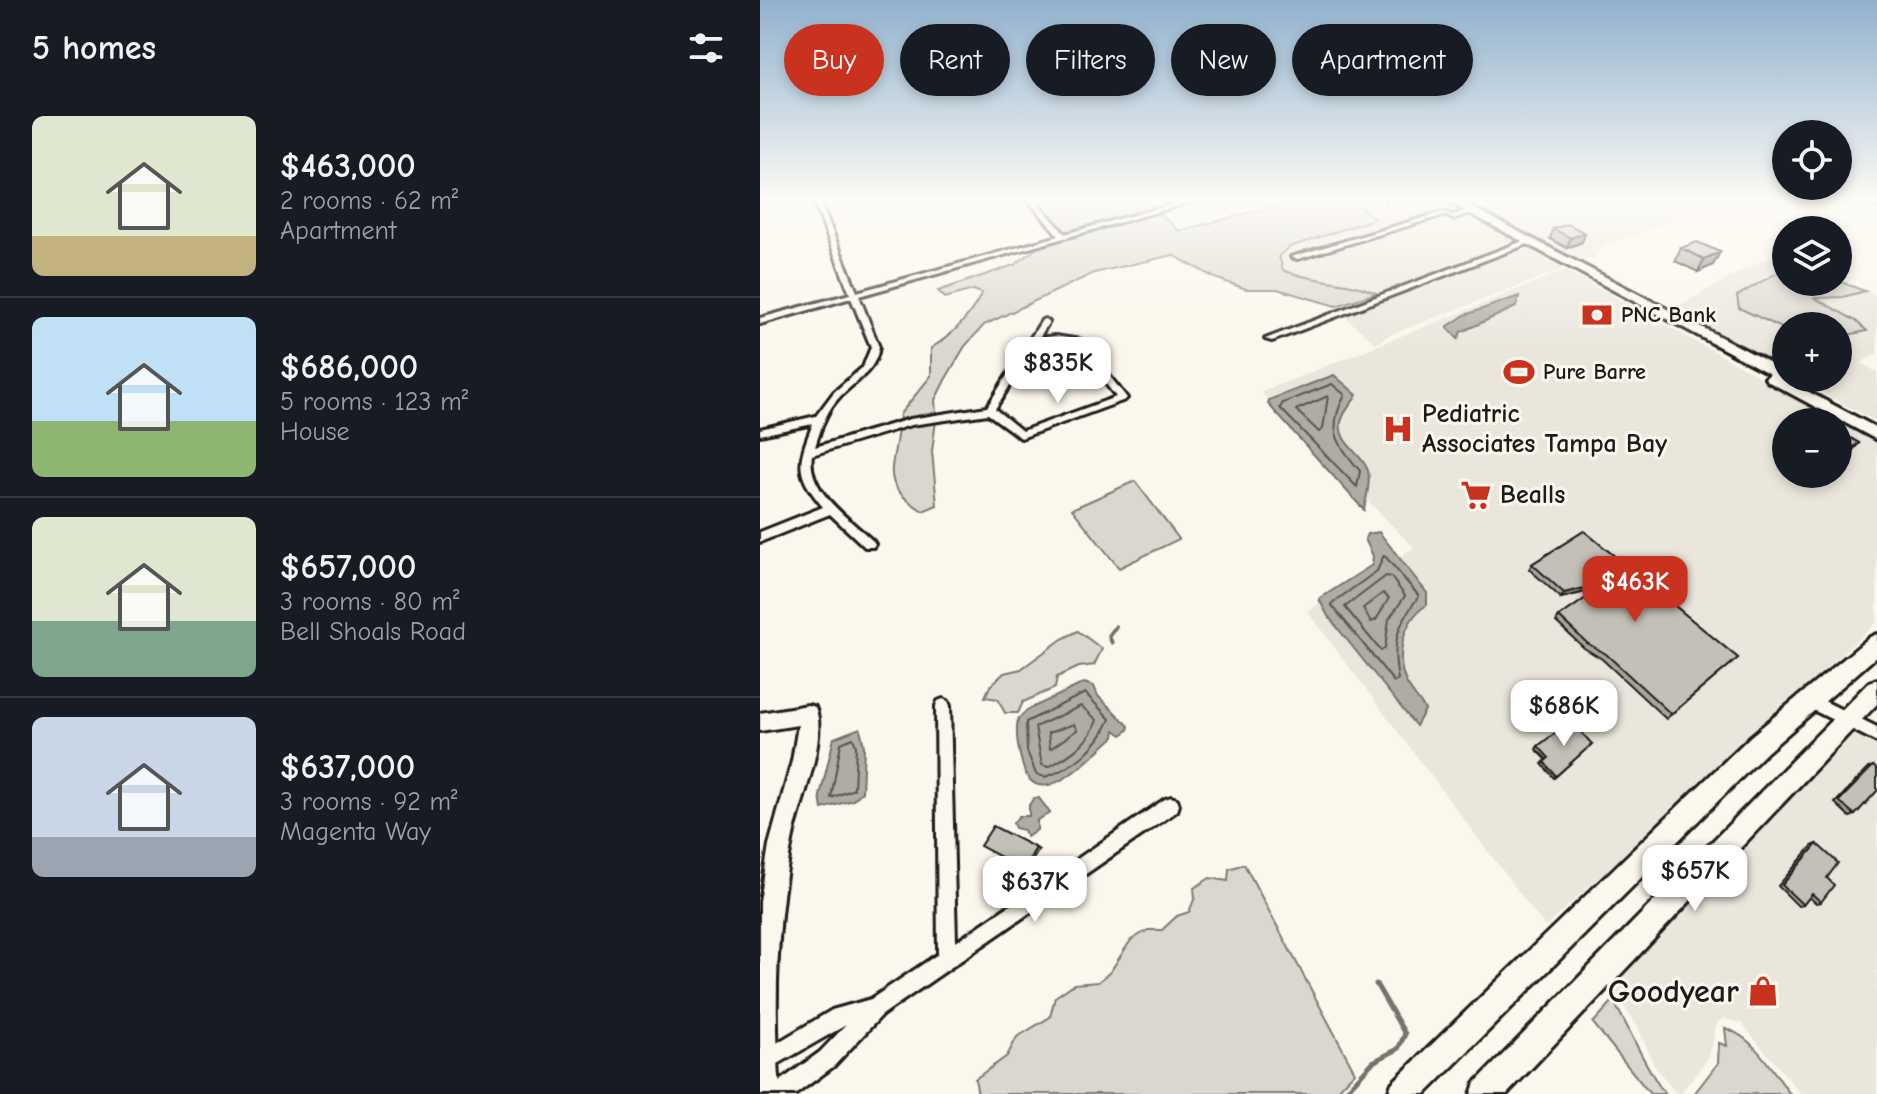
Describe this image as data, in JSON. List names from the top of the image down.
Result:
{
  "places": {
    "bank": ["PNC Bank"],
    "sports": ["Pure Barre"],
    "hospital": ["Pediatric Associates Tampa Bay"],
    "supermarket": ["Bealls"],
    "shop": ["Goodyear"]
  },
  "page": {
    "heading": "5 homes",
    "chip": [
      "Buy",
      "Rent",
      "Filters",
      "New",
      "Apartment"
    ],
    "list": [
      {
        "name": "$463,000",
        "note": "2 rooms · 62 m² · Apartment"
      },
      {
        "name": "$686,000",
        "note": "5 rooms · 123 m² · House"
      },
      {
        "name": "$657,000",
        "note": "3 rooms · 80 m² · Bell Shoals Road"
      },
      {
        "name": "$637,000",
        "note": "3 rooms · 92 m² · Magenta Way"
      }
    ],
    "map_buttons": ["+", "−"],
    "price": [
      "$835K",
      "$463K",
      "$686K",
      "$657K",
      "$637K"
    ]
  }
}
